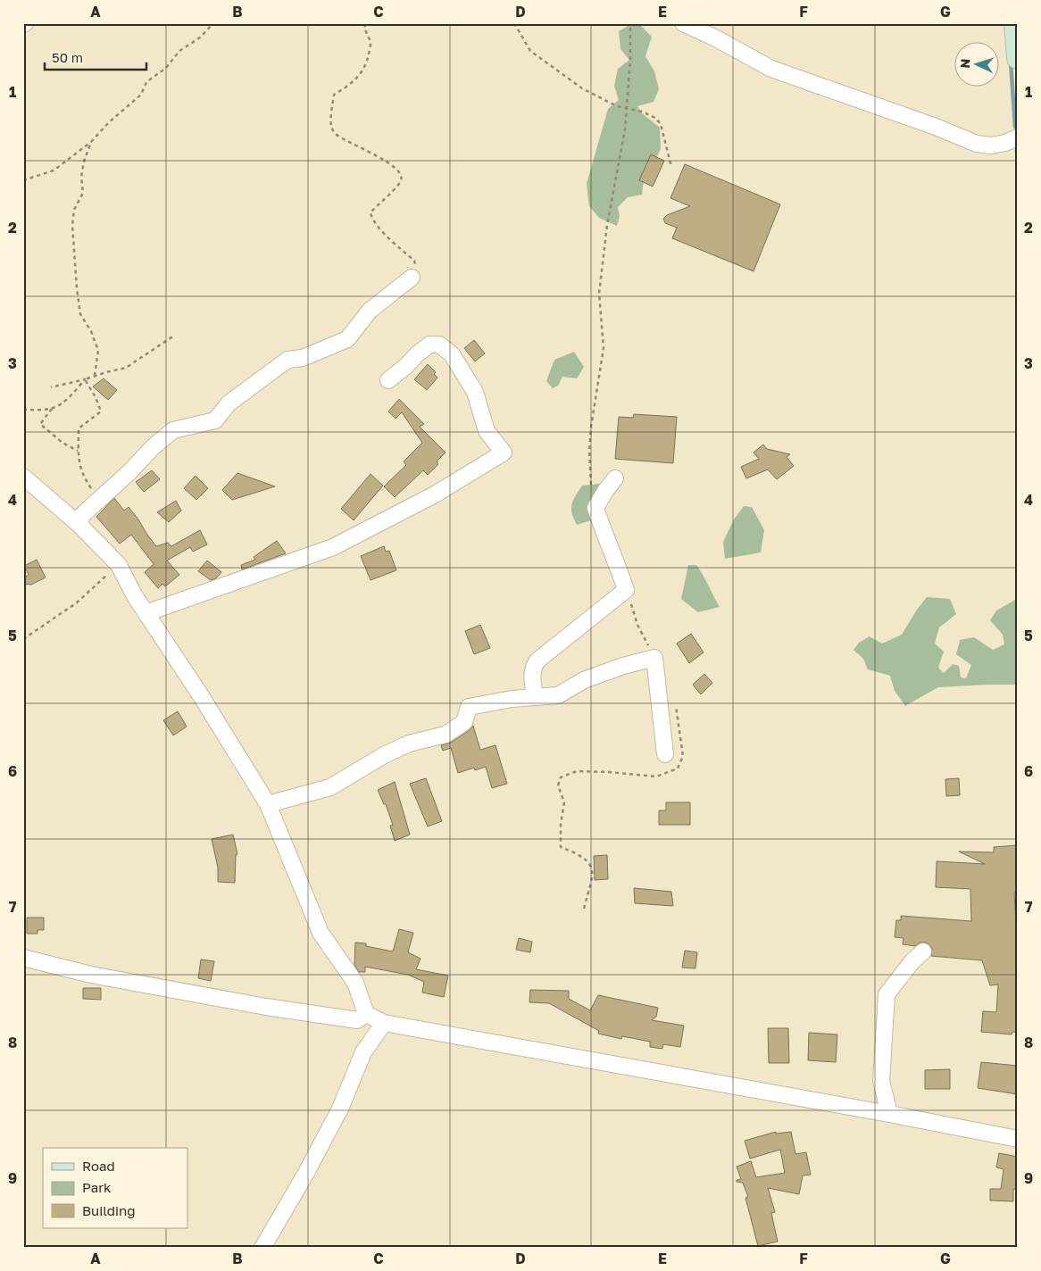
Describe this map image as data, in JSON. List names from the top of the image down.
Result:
{
  "legend": ["Road", "Park", "Building"],
  "scale_bar": "50 m",
  "north": "left",
  "grid": {
    "columns": [
      "A",
      "B",
      "C",
      "D",
      "E",
      "F",
      "G"
    ],
    "rows": [
      "1",
      "2",
      "3",
      "4",
      "5",
      "6",
      "7",
      "8",
      "9"
    ]
  }
}
